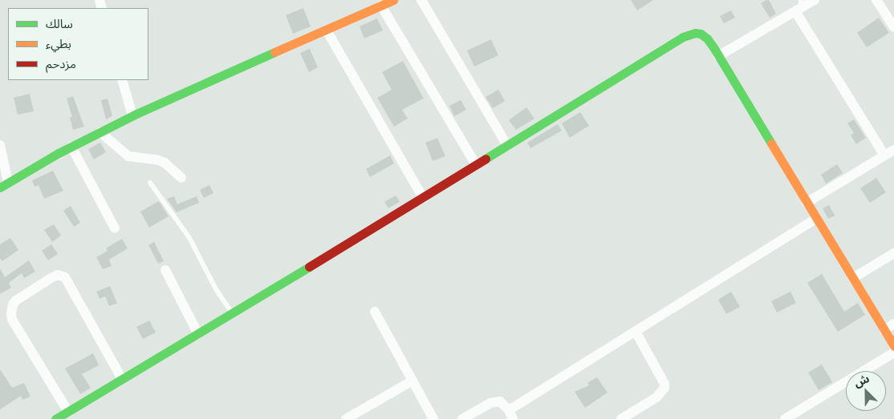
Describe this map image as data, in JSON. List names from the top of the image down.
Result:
{
  "legend": ["سالك", "بطيء", "مزدحم"],
  "north": "top left"
}
